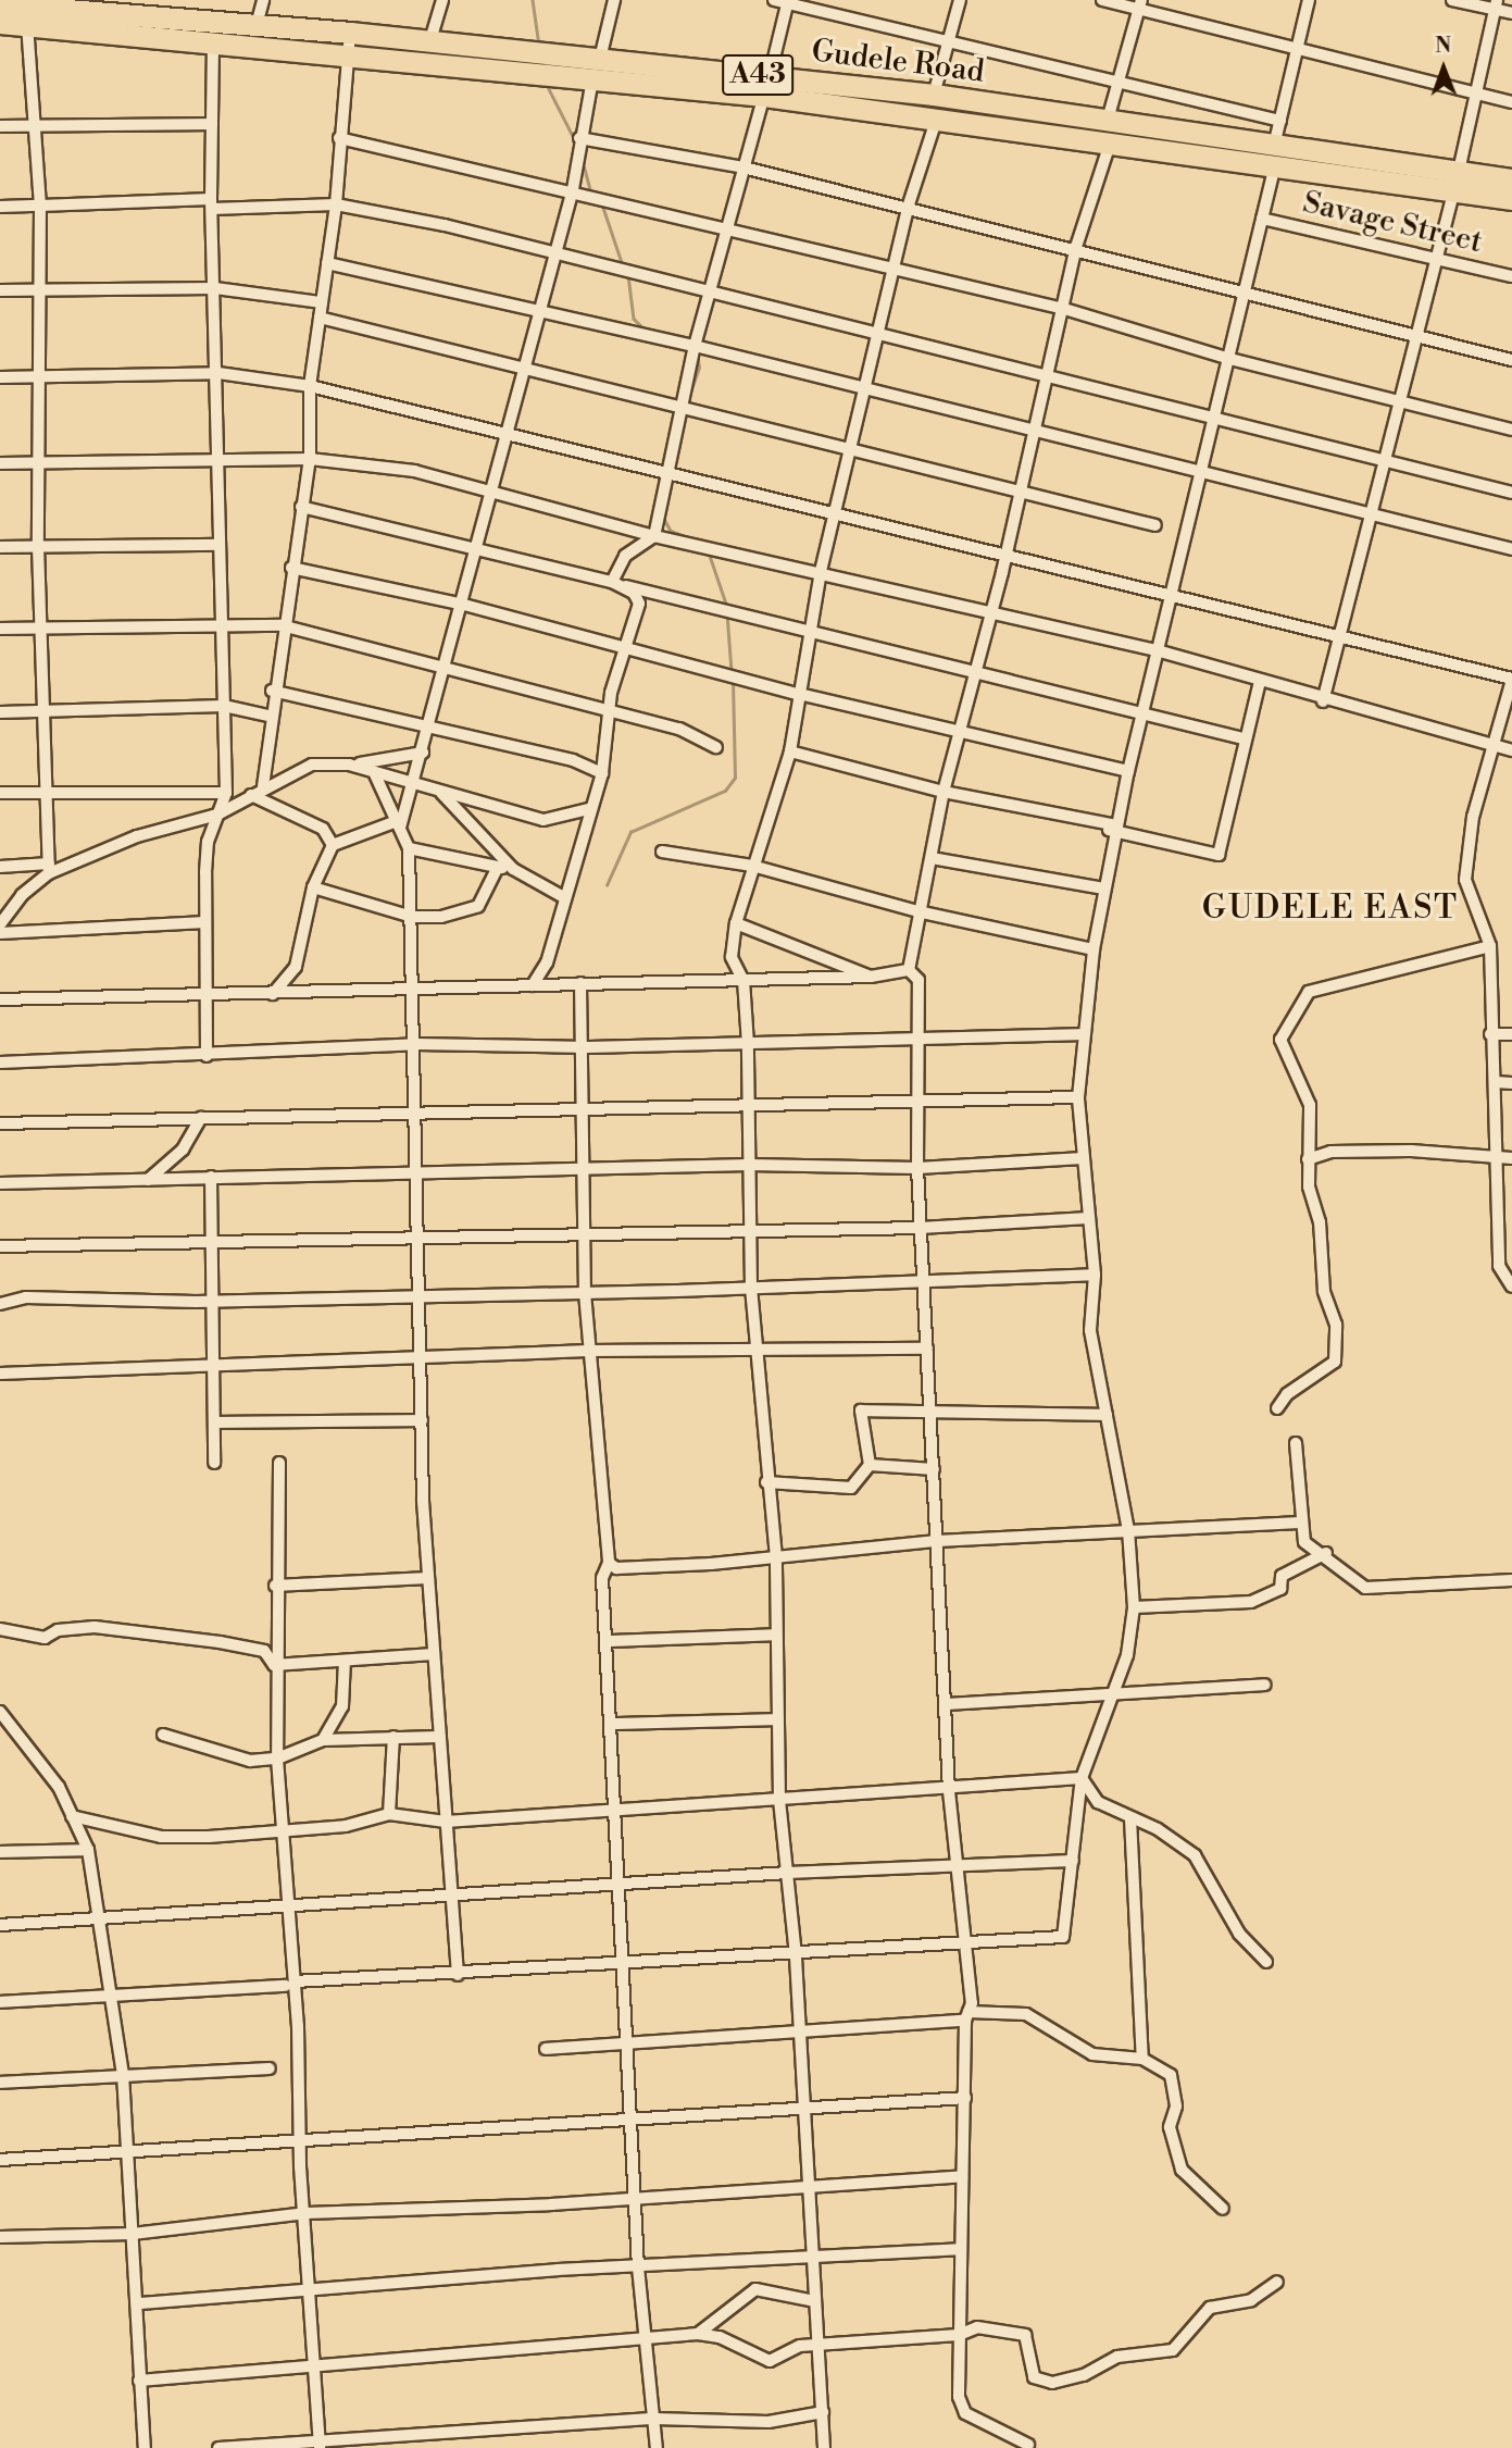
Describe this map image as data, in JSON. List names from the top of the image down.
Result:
{
  "streets": {
    "highway": ["Gudele Road", "A43"],
    "street": ["Savage Street"]
  },
  "districts": ["GUDELE EAST"],
  "north": "top"
}
